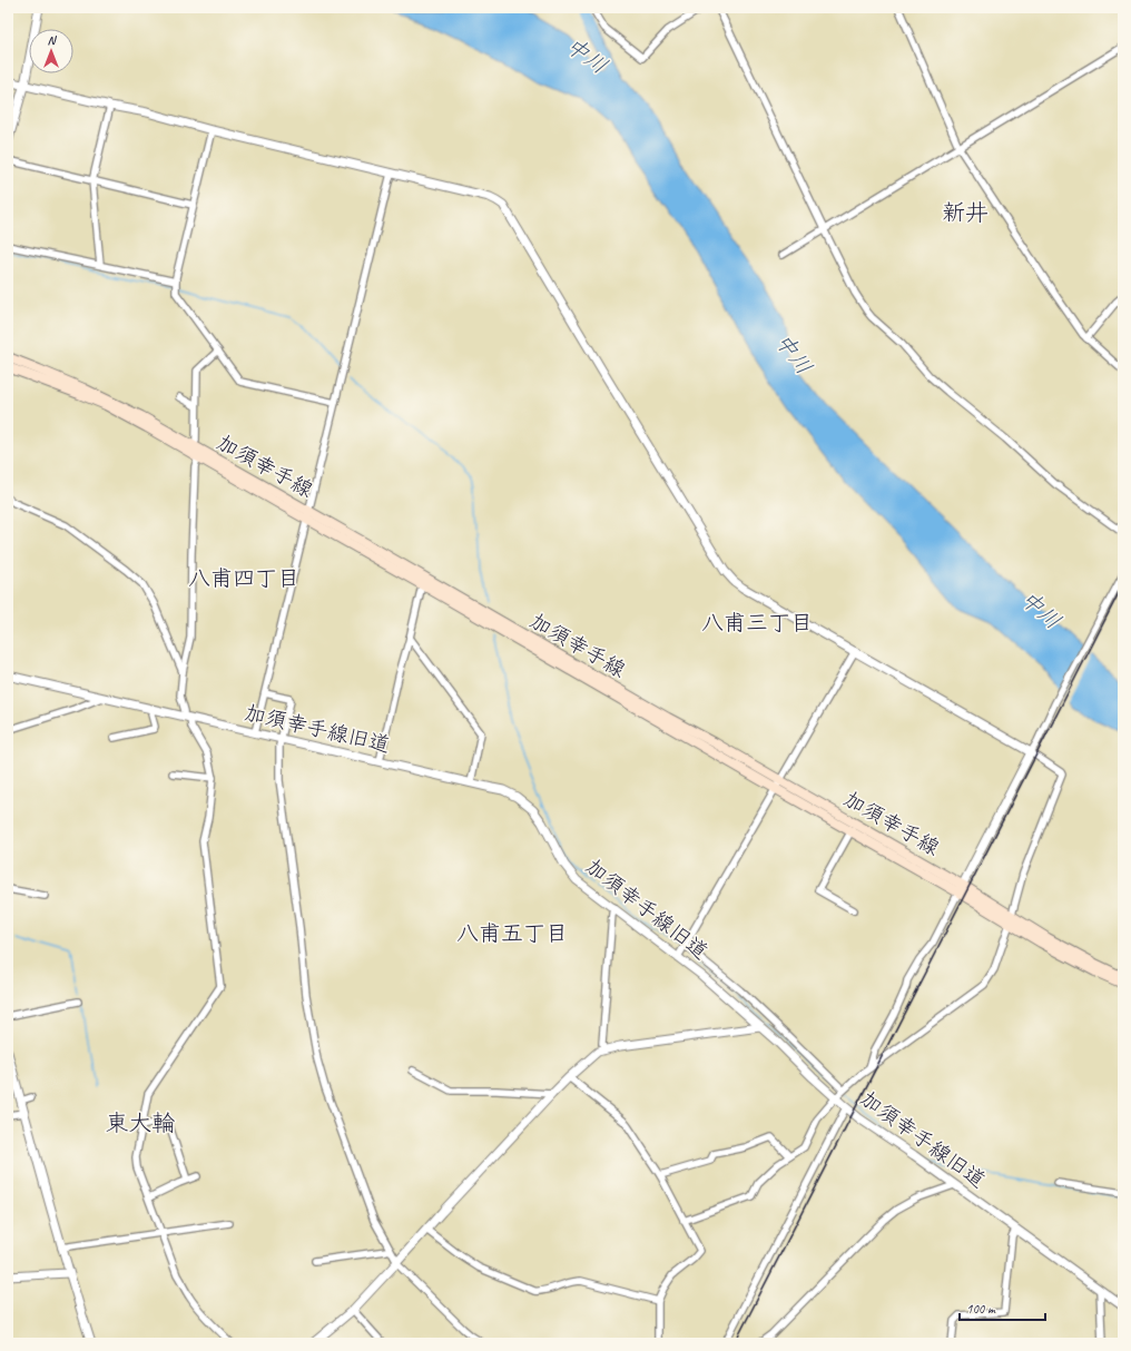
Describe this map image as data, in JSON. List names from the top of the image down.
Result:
{
  "streets": {
    "main road": ["加須幸手線"],
    "street": ["加須幸手線旧道"]
  },
  "districts": [
    "新井",
    "八甫四丁目",
    "八甫三丁目",
    "八甫五丁目",
    "東大輪"
  ],
  "water": ["中川"],
  "scale_bar": "100 m",
  "north": "top"
}
